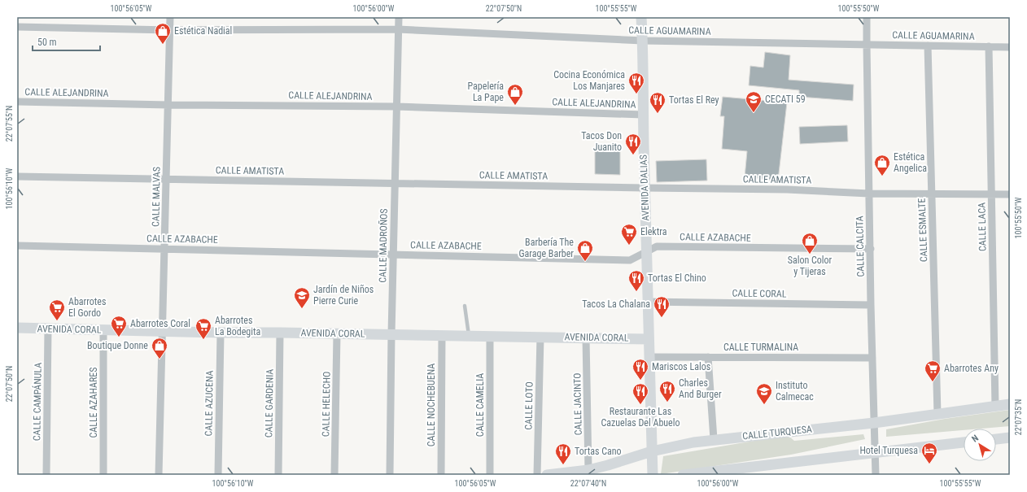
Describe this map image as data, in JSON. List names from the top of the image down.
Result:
{
  "streets": {
    "street": [
      "CALLE AGUAMARINA",
      "CALLE ALEJANDRINA",
      "CALLE AMATISTA",
      "AVENIDA DALIAS",
      "CALLE MALVAS",
      "CALLE LACA",
      "CALLE ESMALTE",
      "CALLE AZABACHE",
      "CALLE MADROÑOS",
      "CALLE CALCITA",
      "CALLE CORAL",
      "AVENIDA CORAL",
      "CALLE TURMALINA",
      "CALLE CAMPÁNULA",
      "CALLE AZAHARES",
      "CALLE AZUCENA",
      "CALLE GARDENIA",
      "CALLE HELECHO",
      "CALLE JACINTO",
      "CALLE NOCHEBUENA",
      "CALLE CAMELIA",
      "CALLE LOTO",
      "CALLE TURQUESA"
    ]
  },
  "crossings": [
    ["CALLE AGUAMARINA", "AVENIDA DALIAS"],
    ["CALLE AGUAMARINA", "CALLE MALVAS"],
    ["CALLE AGUAMARINA", "CALLE LACA"],
    ["CALLE AGUAMARINA", "CALLE ESMALTE"],
    ["CALLE AGUAMARINA", "CALLE MADROÑOS"],
    ["CALLE AGUAMARINA", "CALLE CALCITA"],
    ["CALLE ALEJANDRINA", "AVENIDA DALIAS"],
    ["CALLE ALEJANDRINA", "CALLE MALVAS"],
    ["CALLE ALEJANDRINA", "CALLE MADROÑOS"],
    ["CALLE AMATISTA", "AVENIDA DALIAS"],
    ["CALLE AMATISTA", "CALLE MALVAS"],
    ["CALLE AMATISTA", "CALLE LACA"],
    ["CALLE AMATISTA", "CALLE ESMALTE"],
    ["CALLE AMATISTA", "CALLE MADROÑOS"],
    ["CALLE AMATISTA", "CALLE CALCITA"],
    ["AVENIDA DALIAS", "CALLE AZABACHE"],
    ["AVENIDA DALIAS", "CALLE CORAL"],
    ["AVENIDA DALIAS", "AVENIDA CORAL"],
    ["AVENIDA DALIAS", "CALLE TURMALINA"],
    ["AVENIDA DALIAS", "CALLE TURQUESA"],
    ["CALLE MALVAS", "CALLE AZABACHE"],
    ["CALLE MALVAS", "AVENIDA CORAL"],
    ["CALLE LACA", "CALLE TURQUESA"],
    ["CALLE ESMALTE", "CALLE TURQUESA"],
    ["CALLE AZABACHE", "CALLE MADROÑOS"],
    ["CALLE AZABACHE", "CALLE CALCITA"],
    ["CALLE MADROÑOS", "AVENIDA CORAL"],
    ["CALLE CALCITA", "CALLE CORAL"],
    ["CALLE CALCITA", "CALLE TURMALINA"],
    ["CALLE CALCITA", "CALLE TURQUESA"],
    ["AVENIDA CORAL", "CALLE CAMPÁNULA"],
    ["AVENIDA CORAL", "CALLE AZAHARES"],
    ["AVENIDA CORAL", "CALLE AZUCENA"],
    ["AVENIDA CORAL", "CALLE GARDENIA"],
    ["AVENIDA CORAL", "CALLE HELECHO"],
    ["AVENIDA CORAL", "CALLE JACINTO"],
    ["AVENIDA CORAL", "CALLE NOCHEBUENA"],
    ["AVENIDA CORAL", "CALLE CAMELIA"],
    ["AVENIDA CORAL", "CALLE LOTO"],
    ["CALLE JACINTO", "CALLE TURQUESA"]
  ],
  "places": {
    "shop": [
      "Estética Nadial",
      "Papelería La Pape",
      "Estética Angelica",
      "Salon Color y Tijeras",
      "Barbería The Garage Barber",
      "Boutique Donne"
    ],
    "restaurant": [
      "Cocina Económica Los Manjares",
      "Tortas El Rey",
      "Tacos Don Juanito",
      "Tortas El Chino",
      "Tacos La Chalana",
      "Mariscos Lalos",
      "Charles And Burger",
      "Restaurante Las Cazuelas Del Abuelo",
      "Tortas Cano"
    ],
    "school or university": ["CECATI 59", "Jardín de Niños Pierre Curie", "Instituto Calmecac"],
    "supermarket": [
      "Elektra",
      "Abarrotes El Gordo",
      "Abarrotes Coral",
      "Abarrotes La Bodegita",
      "Abarrotes Any"
    ],
    "hotel": ["Hotel Turquesa"]
  },
  "scale_bar": "50 m",
  "north": "top left",
  "coordinates": [
    "100°56'05\"W",
    "100°56'00\"W",
    "22°07'50\"N",
    "100°55'55\"W",
    "100°55'50\"W",
    "22°07'55\"N",
    "100°56'10\"W",
    "22°07'35\"N",
    "22°07'40\"N"
  ]
}
